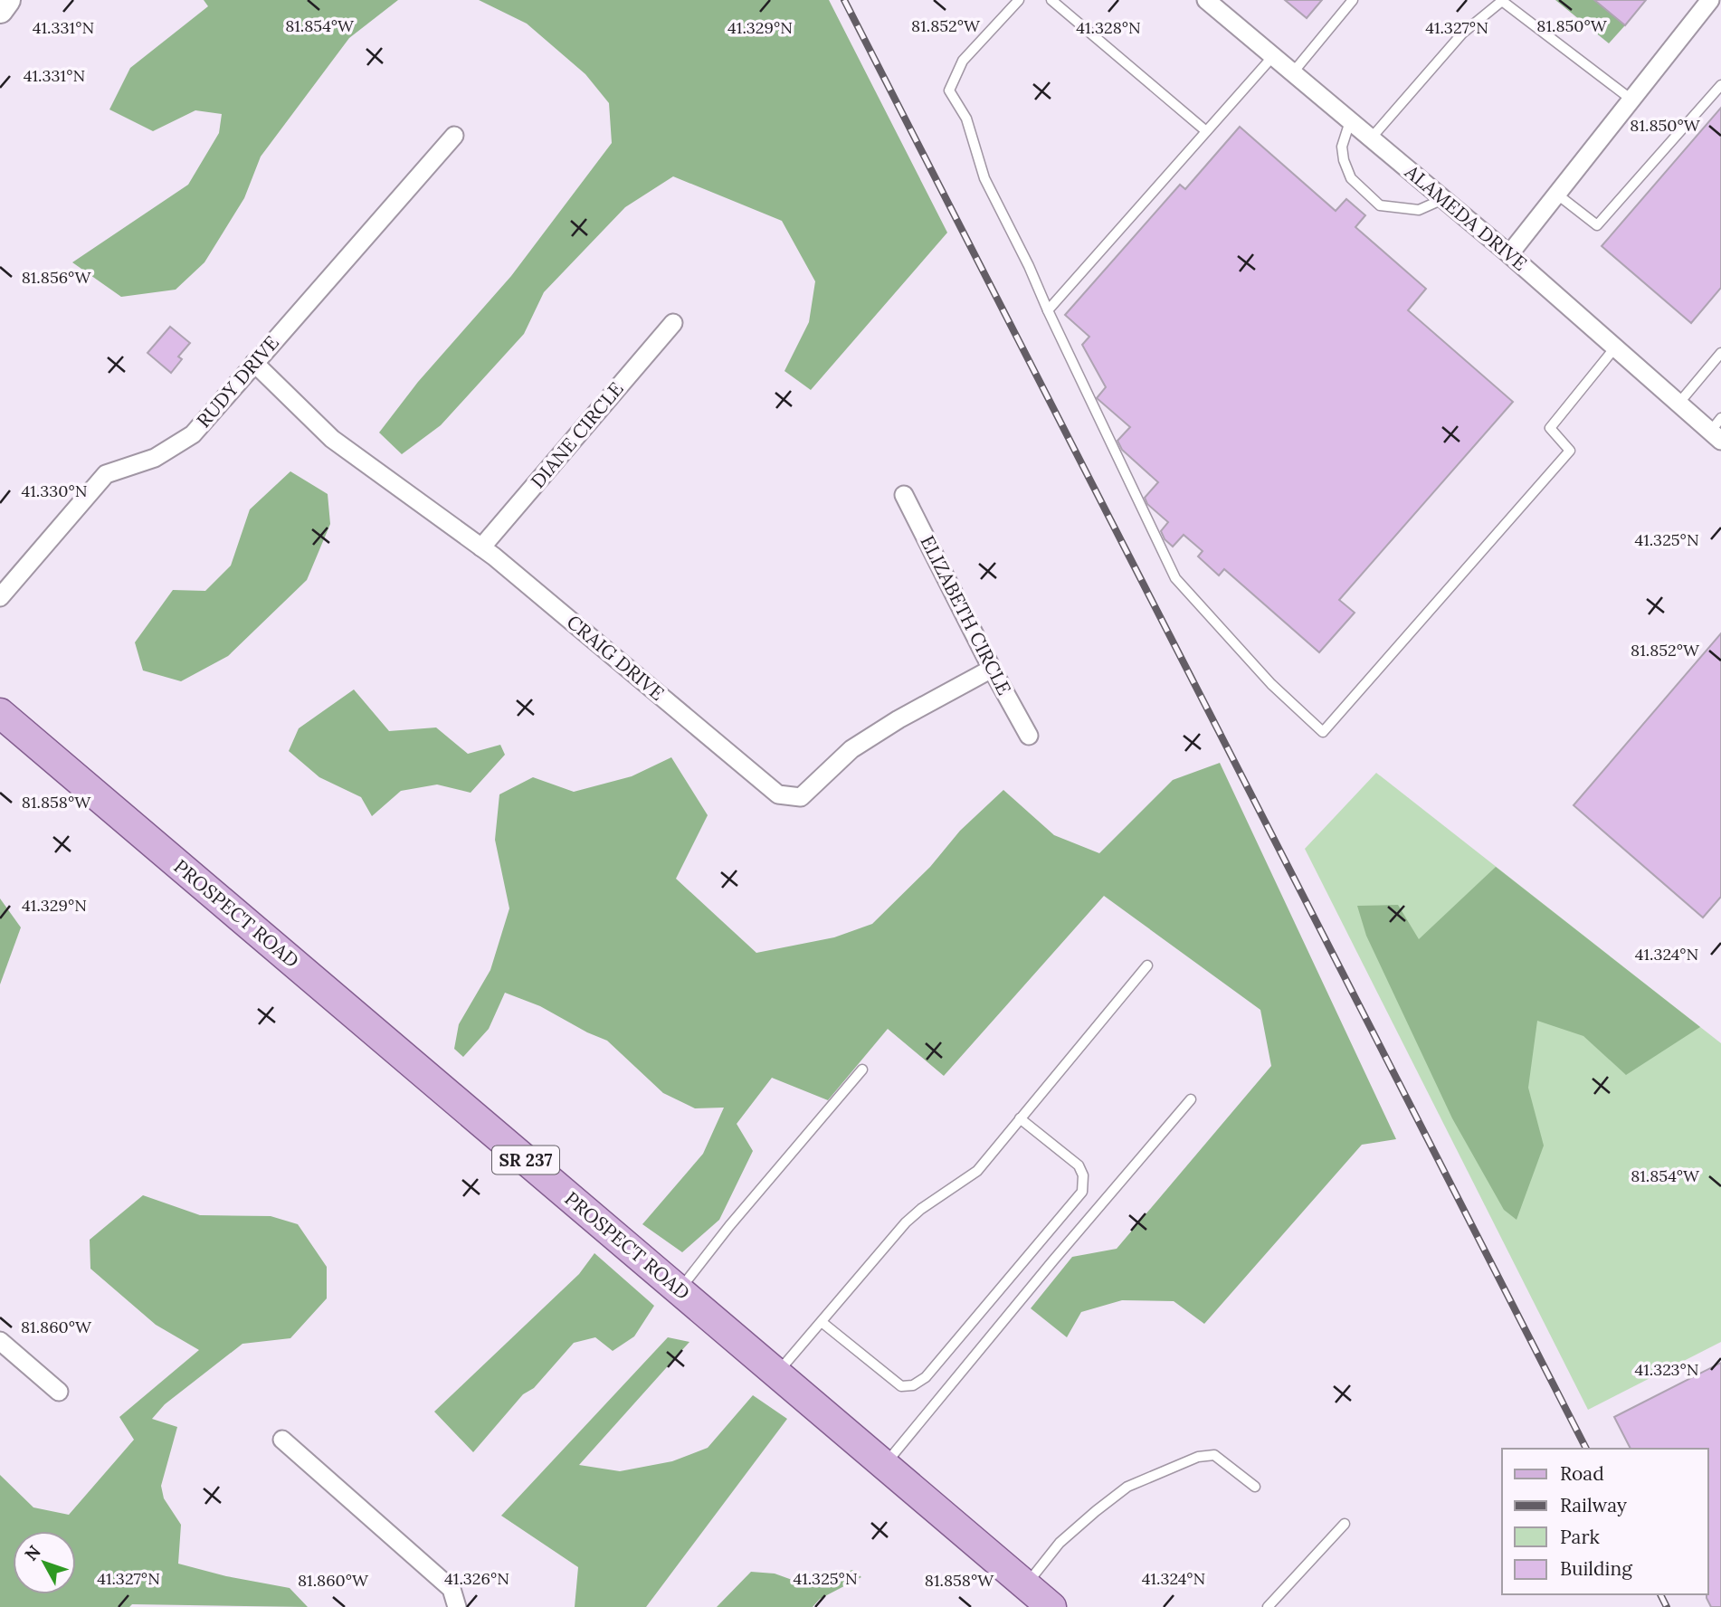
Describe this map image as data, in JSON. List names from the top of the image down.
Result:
{
  "streets": {
    "main road": ["PROSPECT ROAD", "SR 237"],
    "street": [
      "ALAMEDA DRIVE",
      "RUDY DRIVE",
      "DIANE CIRCLE",
      "ELIZABETH CIRCLE",
      "CRAIG DRIVE"
    ]
  },
  "crossings": [
    ["RUDY DRIVE", "CRAIG DRIVE"],
    ["DIANE CIRCLE", "CRAIG DRIVE"],
    ["ELIZABETH CIRCLE", "CRAIG DRIVE"]
  ],
  "legend": [
    "Road",
    "Railway",
    "Park",
    "Building"
  ],
  "north": "top left",
  "coordinates": [
    "81.852°W",
    "81.850°W",
    "81.854°W",
    "41.331°N",
    "41.329°N",
    "41.328°N",
    "41.327°N",
    "81.856°W",
    "41.330°N",
    "41.325°N",
    "81.858°W",
    "41.324°N",
    "81.860°W",
    "41.323°N",
    "41.326°N"
  ]
}
